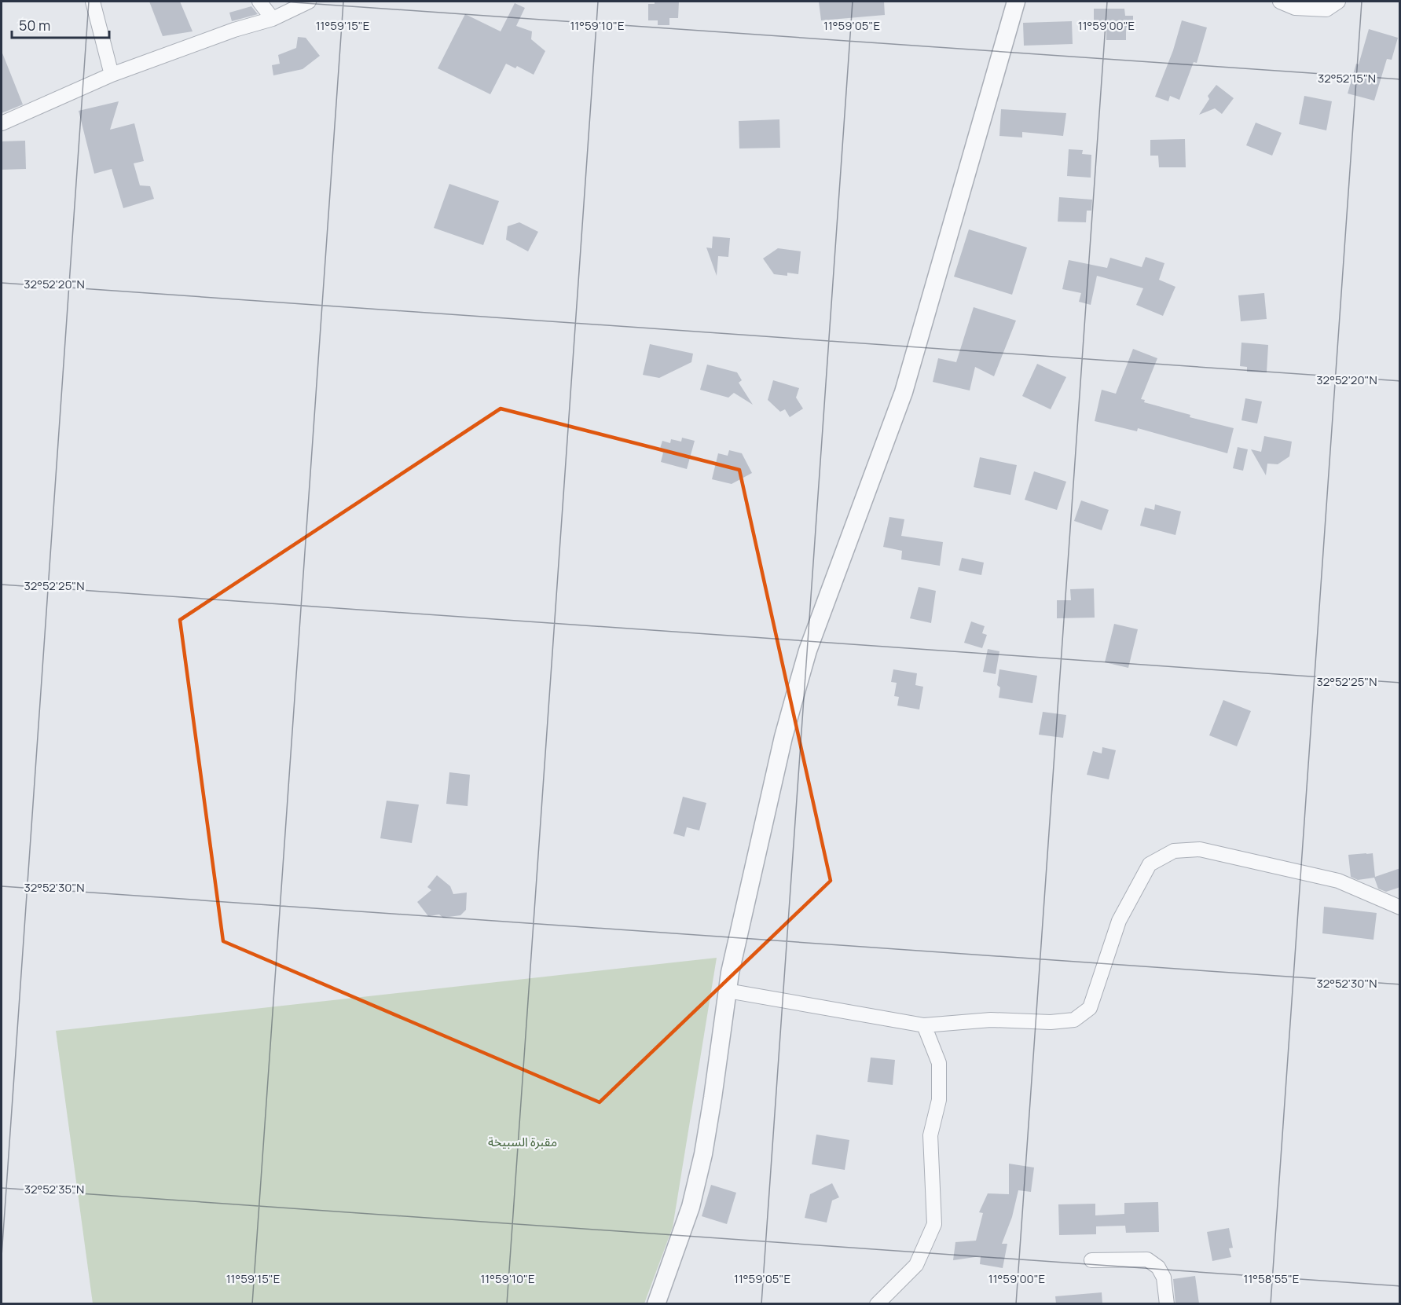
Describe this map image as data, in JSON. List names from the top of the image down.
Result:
{
  "parks": ["مقبرة السبيخة"],
  "scale_bar": "50 m",
  "coordinates": [
    "11°59'15\"E",
    "11°59'10\"E",
    "11°59'05\"E",
    "11°59'00\"E",
    "32°52'15\"N",
    "32°52'20\"N",
    "32°52'25\"N",
    "32°52'30\"N",
    "32°52'35\"N",
    "11°58'55\"E"
  ]
}
